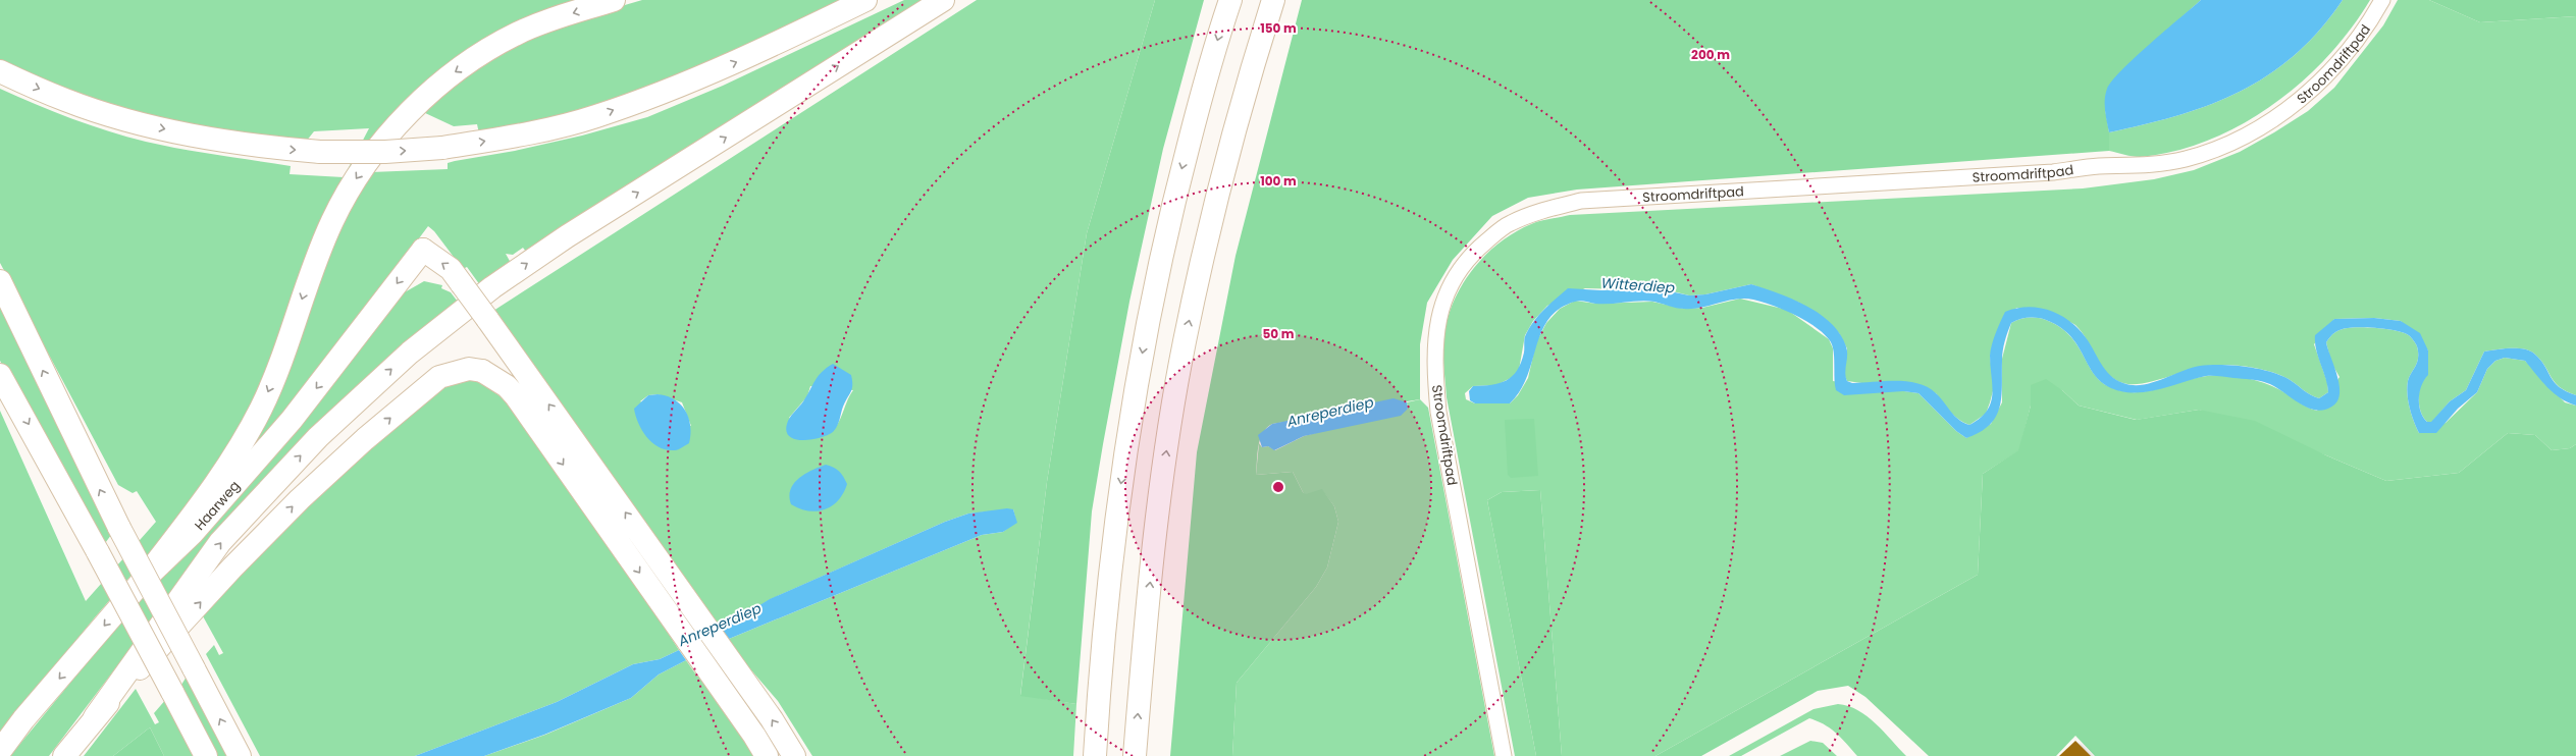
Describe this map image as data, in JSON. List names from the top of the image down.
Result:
{
  "streets": {
    "main road": ["Haarweg"],
    "street": ["Stroomdriftpad"]
  },
  "water": ["Witterdiep", "Anreperdiep"],
  "rings": [
    "150 m",
    "200 m",
    "100 m",
    "50 m"
  ]
}
